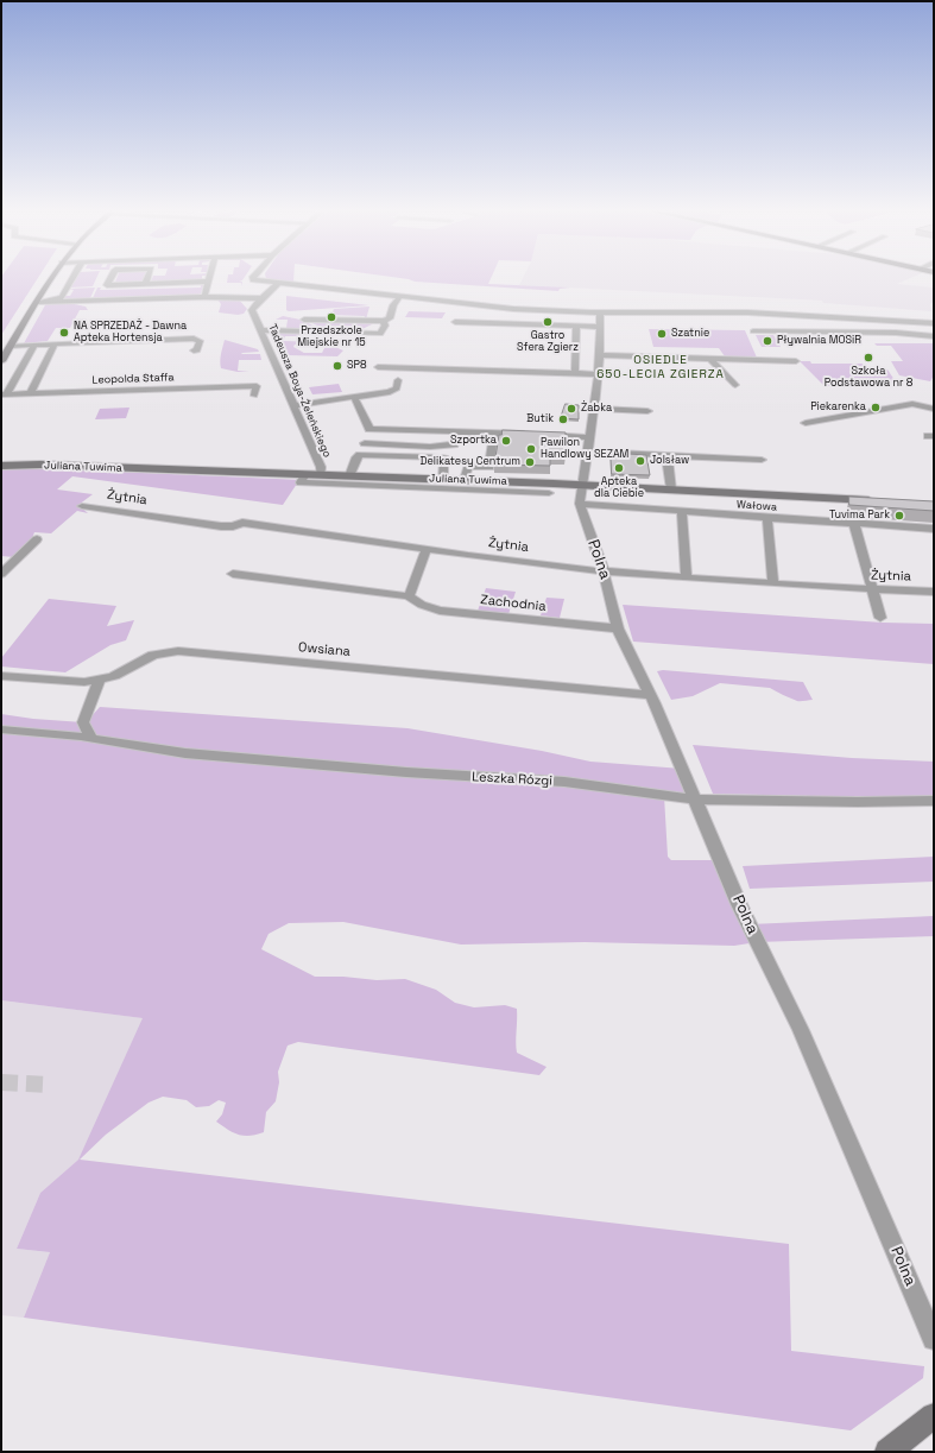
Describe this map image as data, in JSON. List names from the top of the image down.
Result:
{
  "streets": {
    "street": [
      "Leopolda Staffa",
      "Tadeusza Boya-Żeleńskiego",
      "Juliana Tuwima",
      "Żytnia",
      "Wałowa",
      "Polna",
      "Zachodnia",
      "Owsiana",
      "Leszka Rózgi"
    ]
  },
  "crossings": [
    ["Tadeusza Boya-Żeleńskiego", "Juliana Tuwima"],
    ["Juliana Tuwima", "Polna"],
    ["Żytnia", "Polna"],
    ["Wałowa", "Polna"],
    ["Polna", "Zachodnia"],
    ["Polna", "Owsiana"],
    ["Polna", "Leszka Rózgi"]
  ],
  "districts": ["OSIEDLE 650-LECIA ZGIERZA"],
  "places": [
    "Przedszkole Miejskie nr 15",
    "Gastro Sfera Zgierz",
    "NA SPRZEDAŻ - Dawna Apteka Hortensja",
    "Szatnie",
    "Pływalnia MOSiR",
    "Szkoła Podstawowa nr 8",
    "SP8",
    "Piekarenka",
    "Żabka",
    "Butik",
    "Szportka",
    "Pawilon Handlowy SEZAM",
    "Jolsław",
    "Delikatesy Centrum",
    "Apteka dla Ciebie",
    "Tuvima Park"
  ]
}
